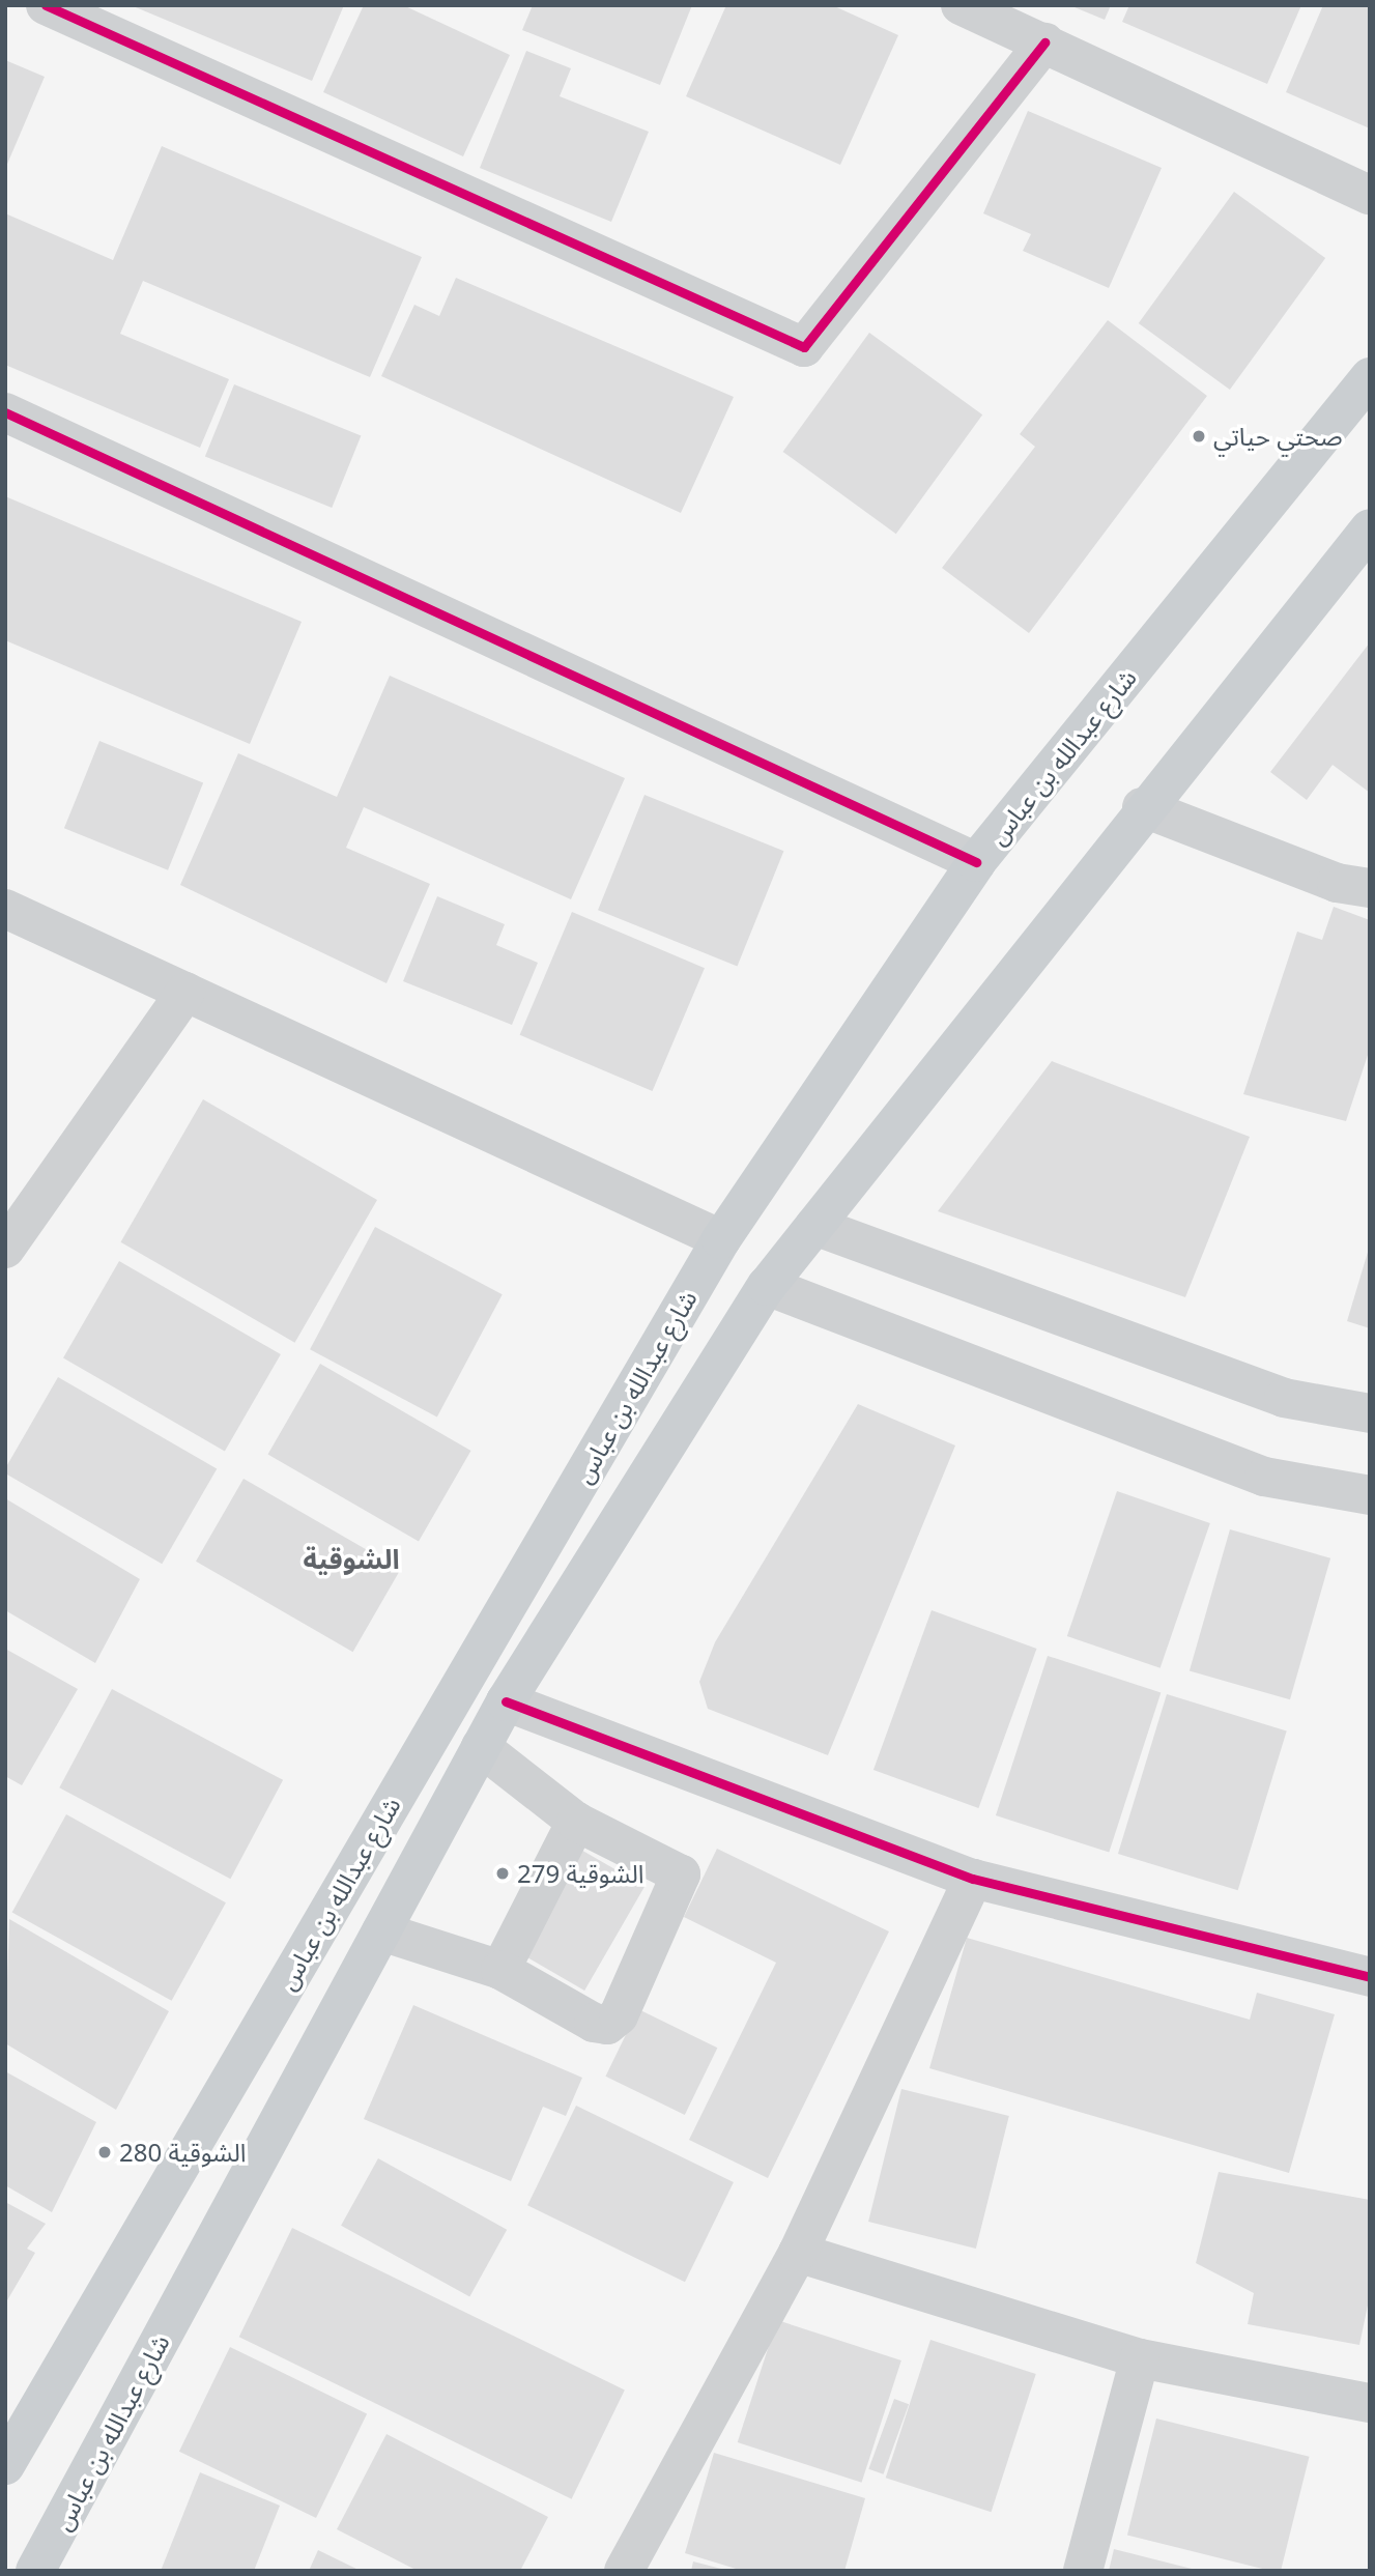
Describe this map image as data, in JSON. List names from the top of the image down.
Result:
{
  "streets": {
    "main road": ["شارع عبدالله بن عباس"]
  },
  "districts": ["الشوقية"],
  "places": ["صحتي حياتي", "الشوقية 279", "الشوقية 280"]
}
